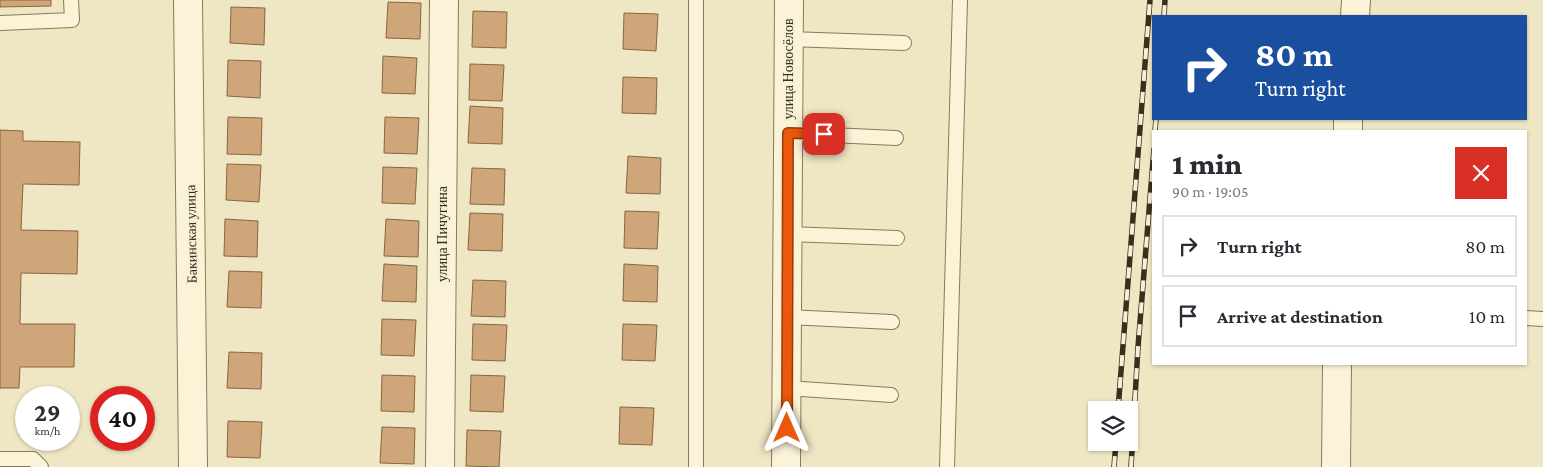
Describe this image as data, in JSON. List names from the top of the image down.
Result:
{
  "streets": {
    "street": ["улица Новосёлов", "Бакинская улица", "улица Пичугина"]
  },
  "page": {
    "turn": ["80 m", "Turn right"],
    "heading": ["1 min", "90 m · 19:05"],
    "list": [
      {
        "name": "Turn right",
        "value": "80 m"
      },
      {
        "name": "Arrive at destination",
        "value": "10 m"
      }
    ],
    "speed": "29 km/h",
    "limit": "40"
  }
}
